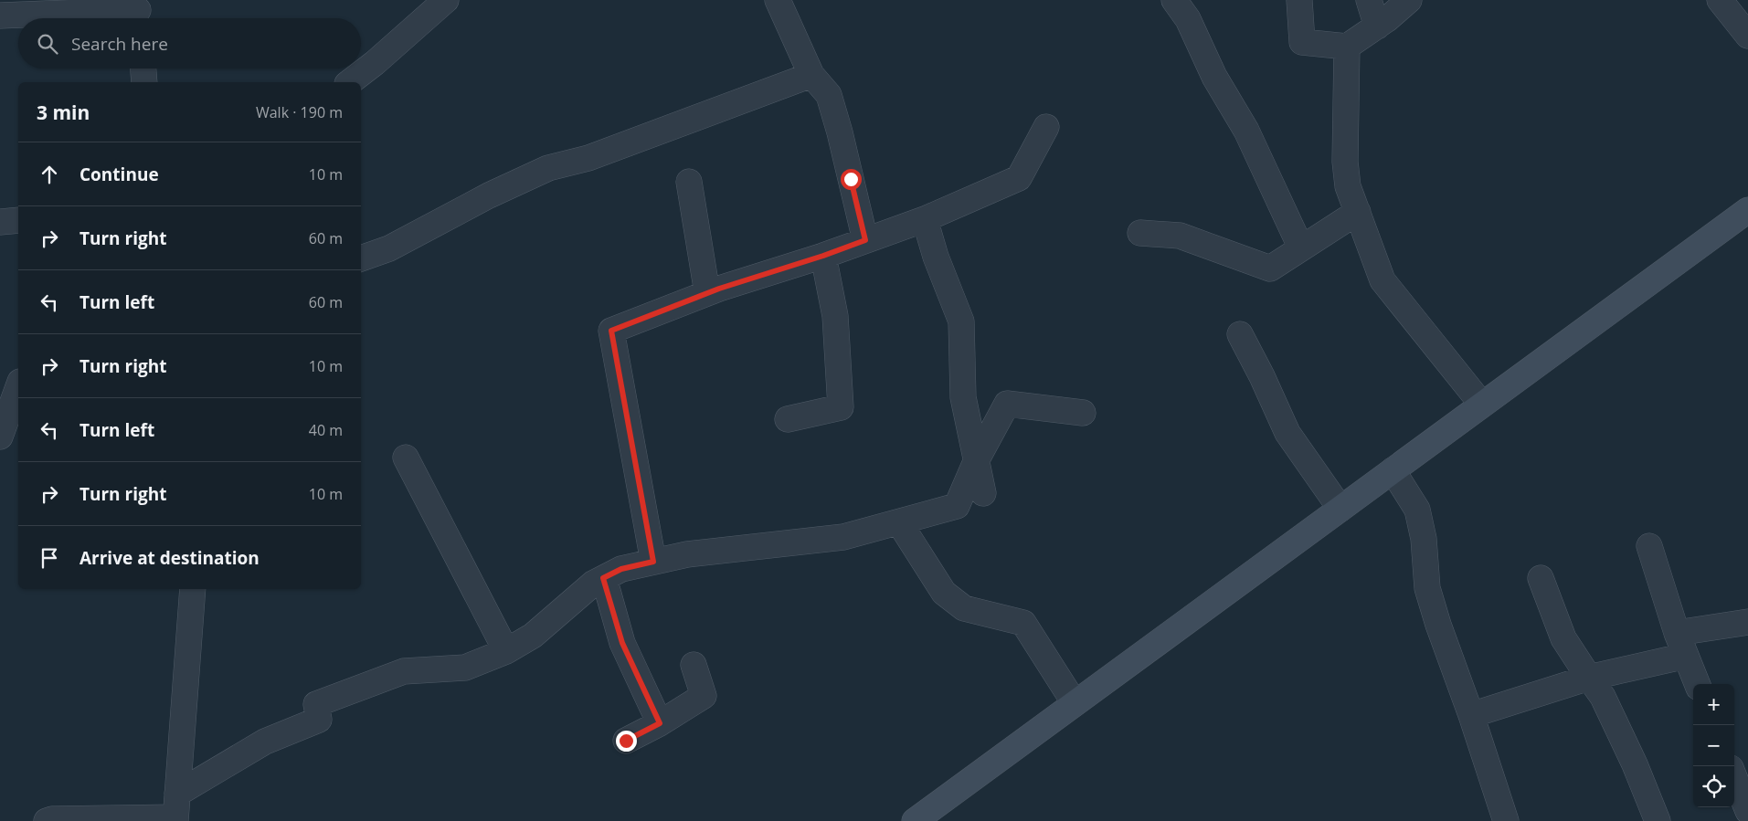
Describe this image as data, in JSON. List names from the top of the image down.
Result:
{
  "page": {
    "search": "Search here",
    "heading": ["3 min", "Walk · 190 m"],
    "list": [
      ["Continue", "10 m"],
      ["Turn right", "60 m"],
      ["Turn left", "60 m"],
      ["Turn right", "10 m"],
      ["Turn left", "40 m"],
      ["Turn right", "10 m"],
      "Arrive at destination"
    ],
    "map_buttons": ["+", "−"]
  }
}
